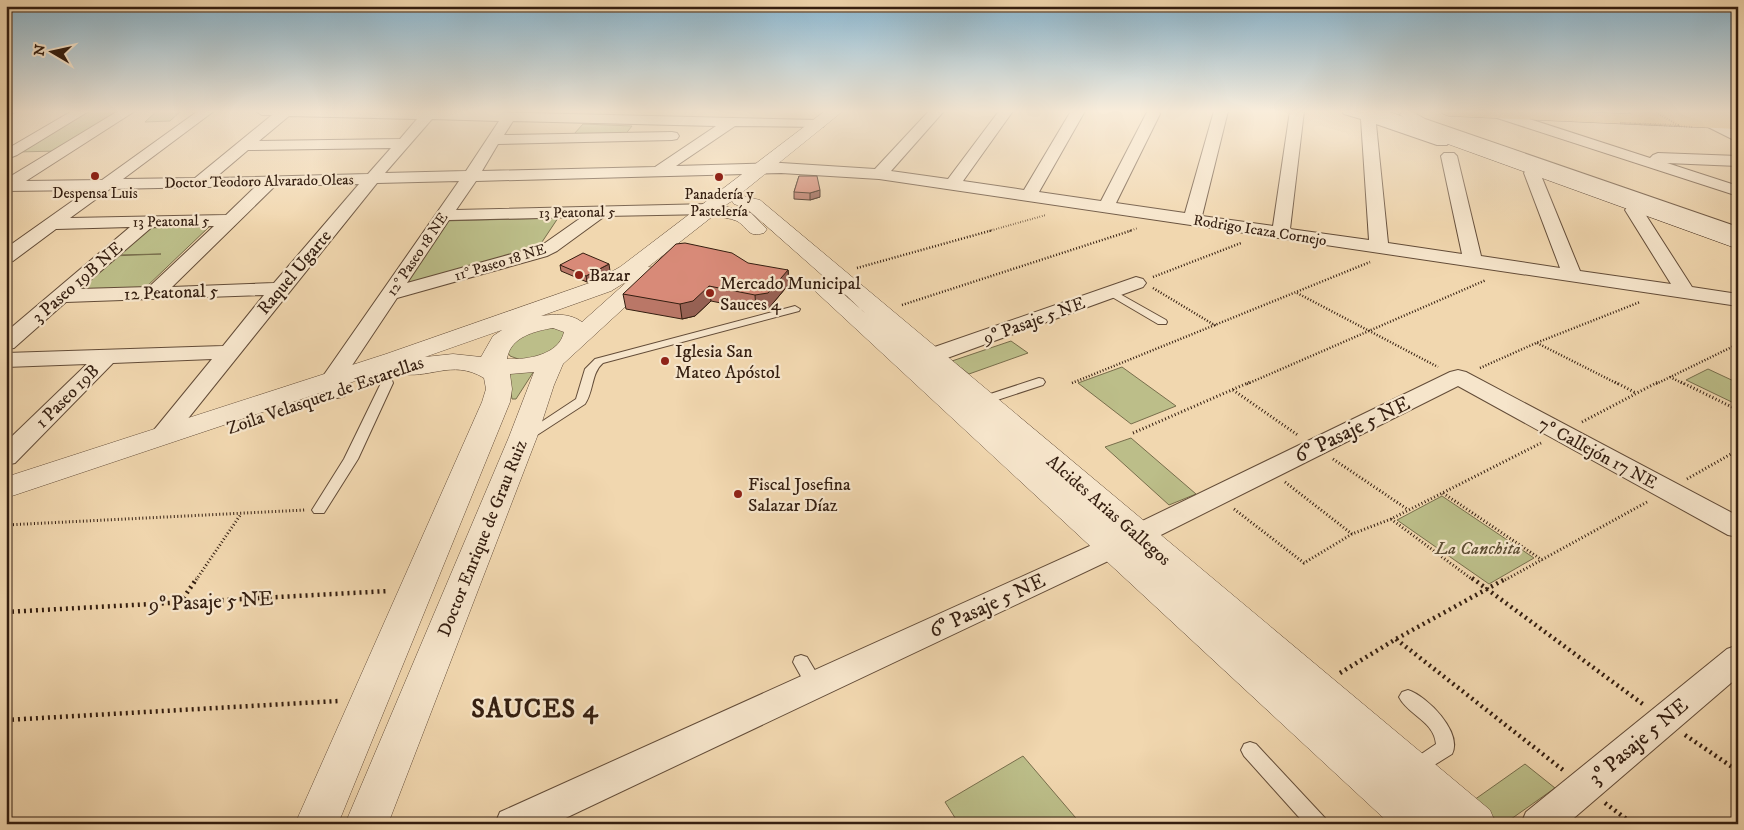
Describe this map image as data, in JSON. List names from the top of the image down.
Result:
{
  "streets": {
    "street": [
      "Doctor Teodoro Alvarado Oleas",
      "13 Peatonal 5",
      "Rodrigo Icaza Cornejo",
      "12° Paseo 18 NE",
      "11° Paseo 18 NE",
      "Raquel Ugarte",
      "3 Paseo 19B NE",
      "12 Peatonal 5",
      "9º Pasaje 5 NE",
      "Zoila Velasquez de Estarellas",
      "1 Paseo 19B",
      "6º Pasaje 5 NE",
      "7º Callejón 17 NE",
      "Alcides Arias Gallegos",
      "Doctor Enrique de Grau Ruiz",
      "3º Pasaje 5 NE"
    ]
  },
  "crossings": [
    ["Doctor Teodoro Alvarado Oleas", "Rodrigo Icaza Cornejo"],
    ["Doctor Teodoro Alvarado Oleas", "12° Paseo 18 NE"],
    ["Doctor Teodoro Alvarado Oleas", "Raquel Ugarte"],
    ["13 Peatonal 5", "12° Paseo 18 NE"],
    ["13 Peatonal 5", "11° Paseo 18 NE"],
    ["13 Peatonal 5", "3 Paseo 19B NE"],
    ["13 Peatonal 5", "Zoila Velasquez de Estarellas"],
    ["13 Peatonal 5", "Alcides Arias Gallegos"],
    ["12° Paseo 18 NE", "11° Paseo 18 NE"],
    ["12° Paseo 18 NE", "Zoila Velasquez de Estarellas"],
    ["Raquel Ugarte", "12 Peatonal 5"],
    ["Raquel Ugarte", "Zoila Velasquez de Estarellas"],
    ["3 Paseo 19B NE", "12 Peatonal 5"],
    ["9º Pasaje 5 NE", "Alcides Arias Gallegos"],
    ["Zoila Velasquez de Estarellas", "Alcides Arias Gallegos"],
    ["Zoila Velasquez de Estarellas", "Doctor Enrique de Grau Ruiz"],
    ["6º Pasaje 5 NE", "7º Callejón 17 NE"],
    ["6º Pasaje 5 NE", "Alcides Arias Gallegos"]
  ],
  "districts": ["SAUCES 4"],
  "parks": ["La Canchita"],
  "places": [
    "Despensa Luis",
    "Panadería y Pastelería",
    "Bazar",
    "Mercado Municipal Sauces 4",
    "Iglesia San Mateo Apóstol",
    "Fiscal Josefina Salazar Díaz"
  ],
  "north": "left"
}
